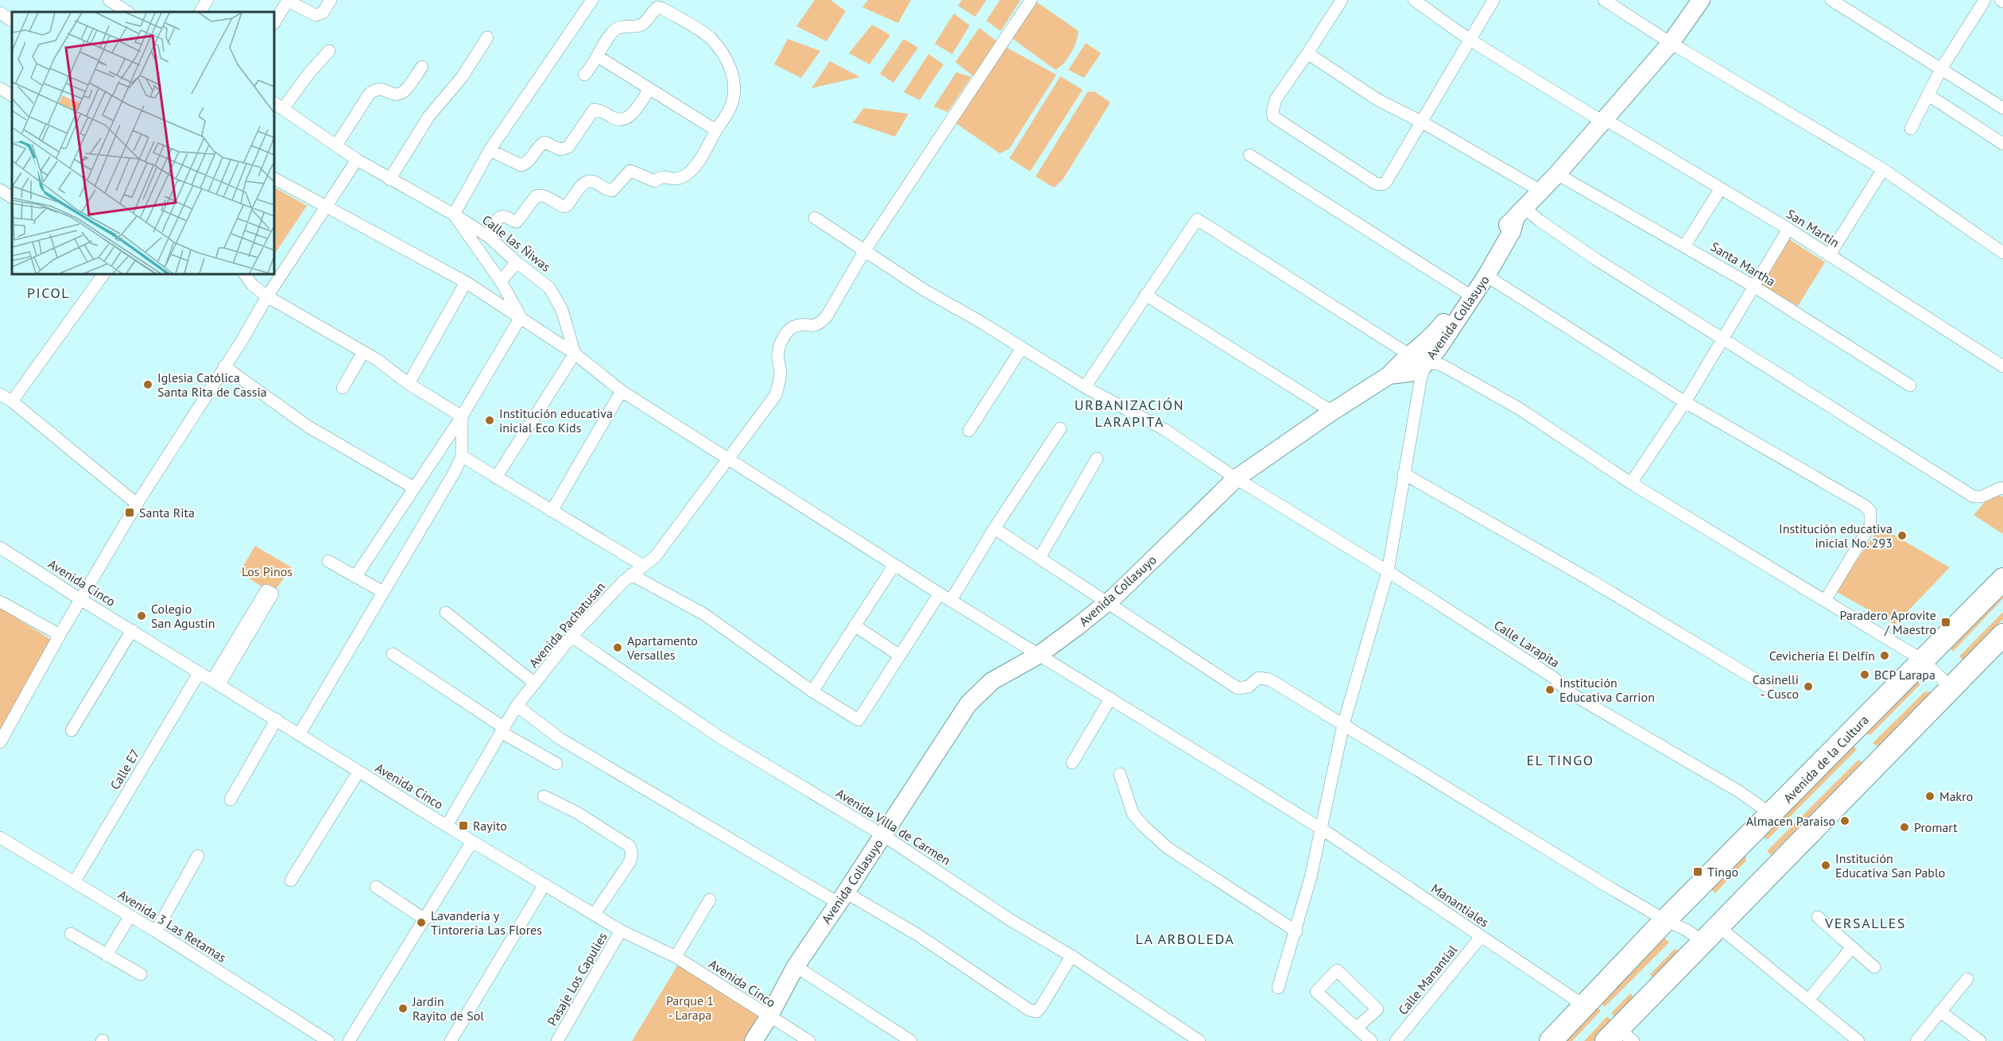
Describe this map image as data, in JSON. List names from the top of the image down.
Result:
{
  "streets": {
    "highway": ["Avenida de la Cultura"],
    "street": [
      "San Martin",
      "Calle las Ñiwas",
      "Santa Martha",
      "Avenida Collasuyo",
      "Avenida Cinco",
      "Avenida Pachatusan",
      "Calle Larapita",
      "Calle E7",
      "Avenida Villa de Carmen",
      "Manantiales",
      "Avenida 3 Las Retamas",
      "Pasaje Los Capulies",
      "Calle Manantial"
    ]
  },
  "crossings": [
    ["San Martin", "Avenida Collasuyo"],
    ["Calle las Ñiwas", "Manantiales"],
    ["Santa Martha", "Avenida Collasuyo"],
    ["Avenida Collasuyo", "Avenida Cinco"],
    ["Avenida Collasuyo", "Calle Larapita"],
    ["Avenida Collasuyo", "Avenida Villa de Carmen"],
    ["Avenida Collasuyo", "Manantiales"],
    ["Avenida Cinco", "Avenida Pachatusan"],
    ["Avenida Cinco", "Calle E7"],
    ["Avenida Cinco", "Pasaje Los Capulies"],
    ["Avenida Pachatusan", "Calle Larapita"],
    ["Avenida Pachatusan", "Avenida Villa de Carmen"],
    ["Avenida Pachatusan", "Manantiales"],
    ["Calle Larapita", "Avenida de la Cultura"],
    ["Avenida de la Cultura", "Manantiales"],
    ["Calle E7", "Avenida 3 Las Retamas"],
    ["Manantiales", "Calle Manantial"]
  ],
  "districts": [
    "PICOL",
    "URBANIZACIÓN LARAPITA",
    "EL TINGO",
    "VERSALLES",
    "LA ARBOLEDA"
  ],
  "parks": ["Los Pinos", "Parque 1 - Larapa"],
  "places": {
    "other": [
      "Iglesia Católica Santa Rita de Cassia",
      "Institución educativa inicial Eco Kids",
      "Institución educativa inicial No. 293",
      "Colegio San Agustin",
      "Apartamento Versalles",
      "Cevichería El Delfín",
      "BCP Larapa",
      "Casinelli - Cusco",
      "Institución Educativa Carrion",
      "Makro",
      "Almacen Paraiso",
      "Promart",
      "Institución Educativa San Pablo",
      "Lavandería y Tintorería Las Flores",
      "Jardin Rayito de Sol"
    ],
    "transit": [
      "Santa Rita",
      "Paradero Aprovite / Maestro",
      "Rayito",
      "Tingo"
    ]
  }
}
